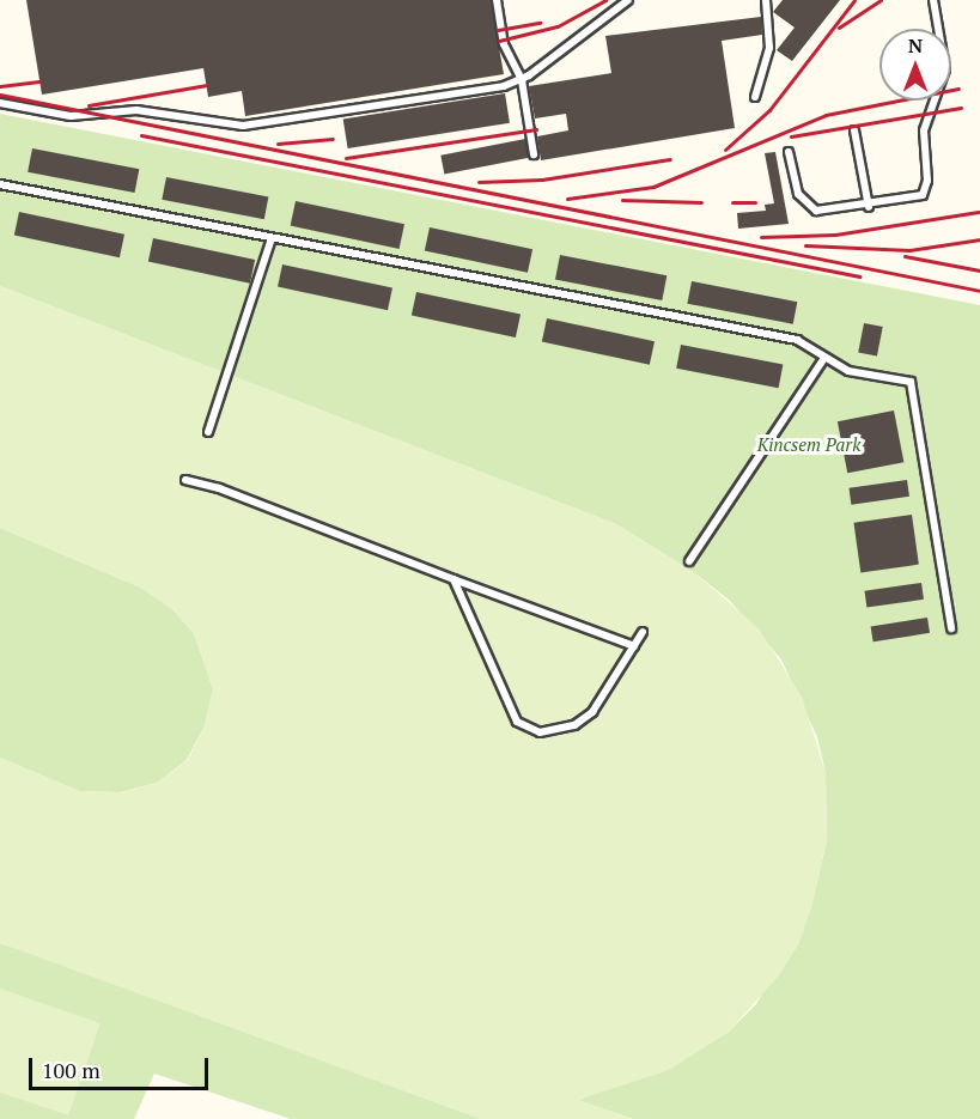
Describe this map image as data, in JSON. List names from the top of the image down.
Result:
{
  "parks": ["Kincsem Park"],
  "scale_bar": "100 m",
  "north": "top"
}
